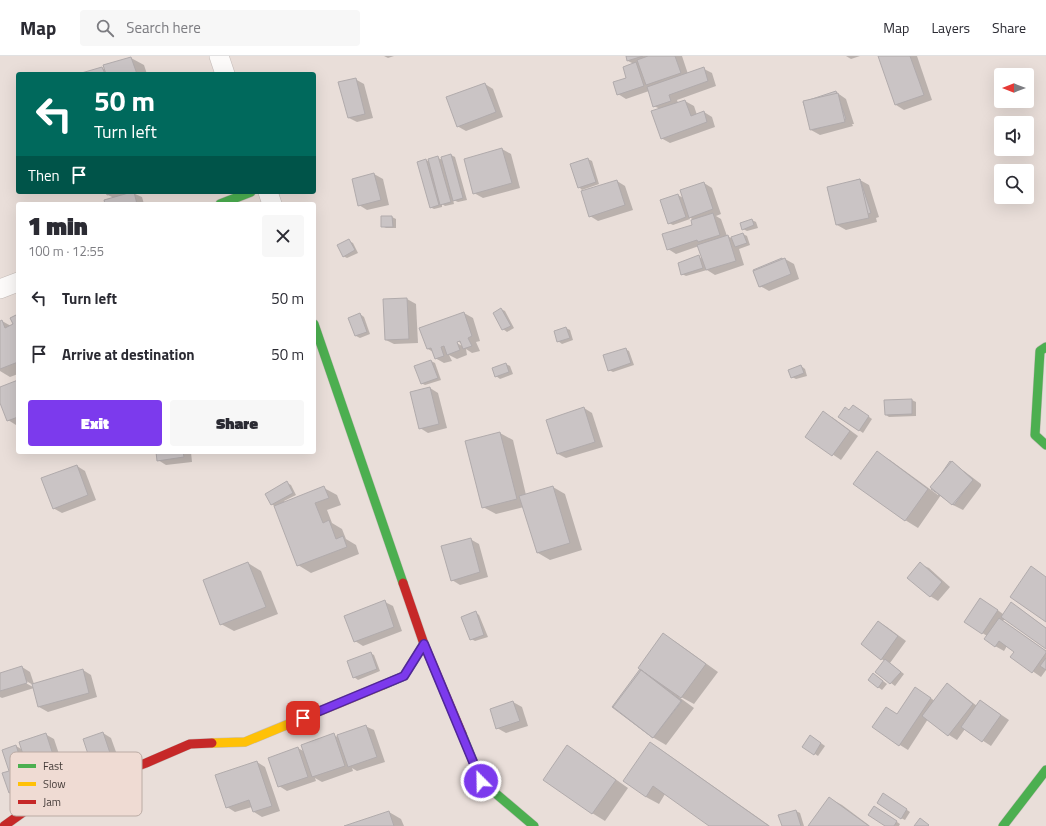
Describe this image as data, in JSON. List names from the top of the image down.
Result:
{
  "legend": ["Fast", "Slow", "Jam"],
  "north": "left",
  "page": {
    "header": "Map",
    "search": "Search here",
    "nav": ["Map", "Layers", "Share"],
    "turn": ["50 m", "Turn left"],
    "then": "Then",
    "heading": ["1 min", "100 m · 12:55"],
    "list": [
      {
        "name": "Turn left",
        "value": "50 m"
      },
      {
        "name": "Arrive at destination",
        "value": "50 m"
      }
    ],
    "buttons": ["Exit", "Share"]
  }
}
